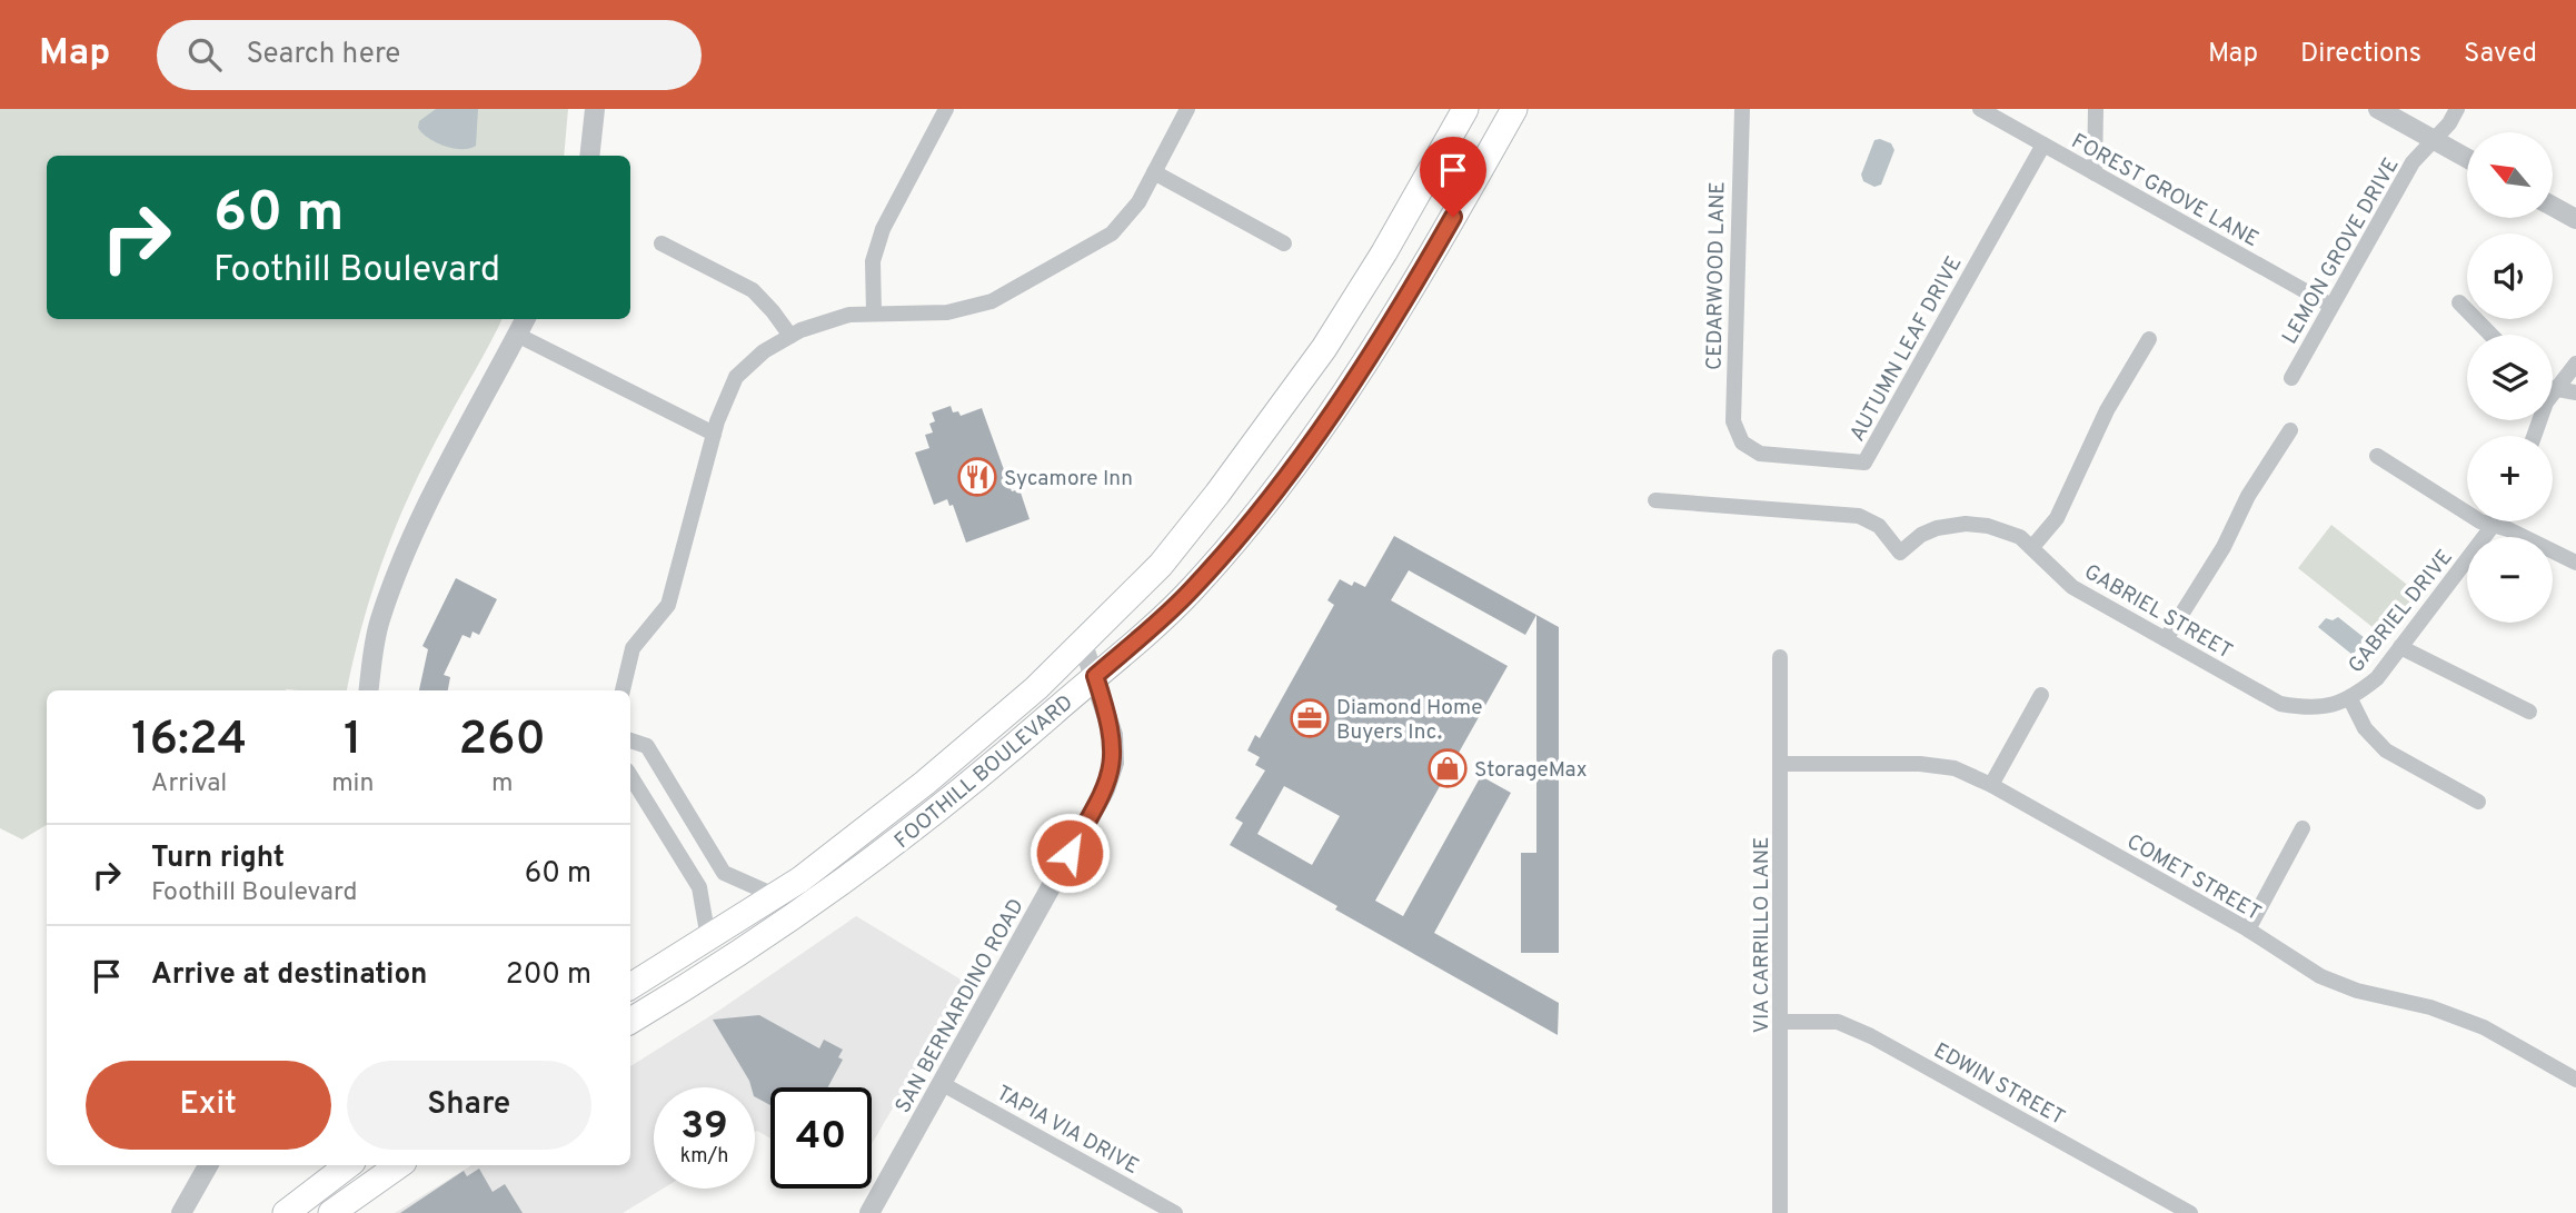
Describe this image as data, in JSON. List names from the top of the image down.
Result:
{
  "streets": {
    "main road": ["FOOTHILL BOULEVARD"],
    "street": [
      "FOREST GROVE LANE",
      "LEMON GROVE DRIVE",
      "CEDARWOOD LANE",
      "AUTUMN LEAF DRIVE",
      "GABRIEL STREET",
      "GABRIEL DRIVE",
      "COMET STREET",
      "VIA CARRILLO LANE",
      "SAN BERNARDINO ROAD",
      "EDWIN STREET",
      "TAPIA VIA DRIVE"
    ]
  },
  "crossings": [
    ["FOREST GROVE LANE", "LEMON GROVE DRIVE"],
    ["FOREST GROVE LANE", "AUTUMN LEAF DRIVE"],
    ["CEDARWOOD LANE", "AUTUMN LEAF DRIVE"],
    ["GABRIEL STREET", "GABRIEL DRIVE"],
    ["FOOTHILL BOULEVARD", "SAN BERNARDINO ROAD"],
    ["COMET STREET", "VIA CARRILLO LANE"],
    ["VIA CARRILLO LANE", "EDWIN STREET"],
    ["SAN BERNARDINO ROAD", "TAPIA VIA DRIVE"]
  ],
  "places": {
    "restaurant": ["Sycamore Inn"],
    "office": ["Diamond Home Buyers Inc."],
    "shop": ["StorageMax"]
  },
  "north": "top left",
  "page": {
    "header": "Map",
    "search": "Search here",
    "nav": ["Map", "Directions", "Saved"],
    "map_buttons": ["+", "−"],
    "turn": ["60 m", "Foothill Boulevard"],
    "eta": [
      "16:24",
      "Arrival",
      "1",
      "min",
      "260",
      "m"
    ],
    "list": [
      {
        "name": "Turn right",
        "note": "Foothill Boulevard",
        "value": "60 m"
      },
      {
        "name": "Arrive at destination",
        "value": "200 m"
      }
    ],
    "buttons": ["Exit", "Share"],
    "speed": "39 km/h",
    "limit": "40"
  }
}
